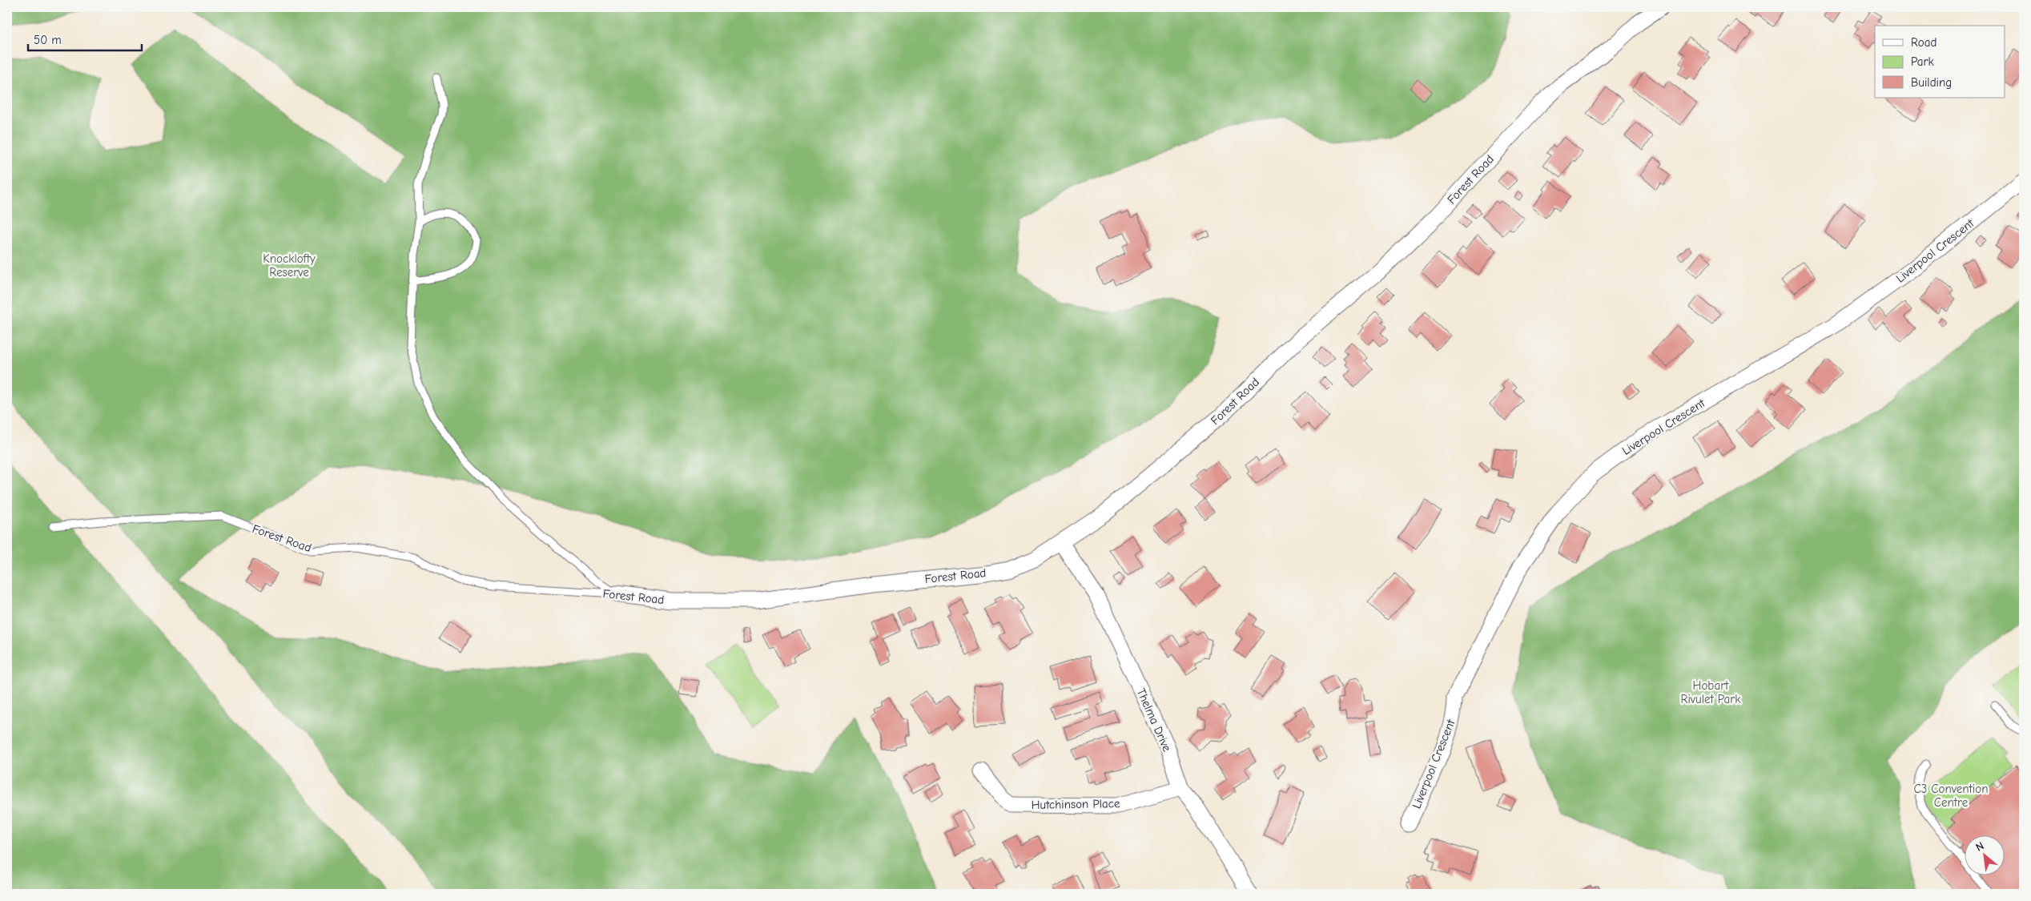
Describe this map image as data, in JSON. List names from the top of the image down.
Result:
{
  "streets": {
    "street": [
      "Forest Road",
      "Liverpool Crescent",
      "Thelma Drive",
      "Hutchinson Place"
    ]
  },
  "crossings": [
    ["Forest Road", "Thelma Drive"],
    ["Thelma Drive", "Hutchinson Place"]
  ],
  "parks": ["Knocklofty Reserve", "Hobart Rivulet Park", "C3 Convention Centre"],
  "legend": ["Road", "Park", "Building"],
  "scale_bar": "50 m",
  "north": "top left"
}
